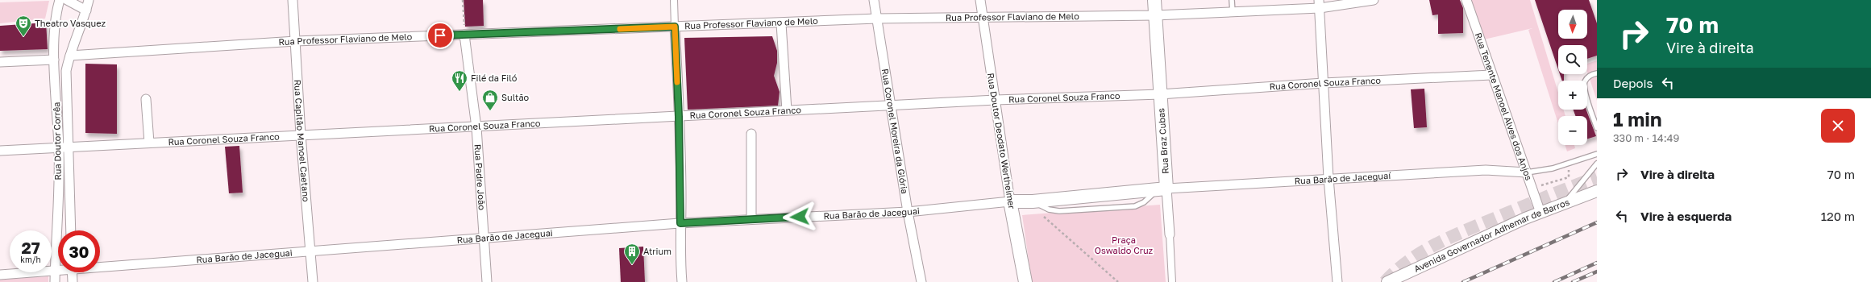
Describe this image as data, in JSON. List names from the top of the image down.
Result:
{
  "streets": {
    "main road": ["Rua Doutor Deodato Wertheimer", "Rua Braz Cubas", "Rua Barão de Jaceguaí"],
    "street": [
      "Rua Professor Flaviano de Melo",
      "Rua Coronel Souza Franco",
      "Rua Tenente Manoel Alves dos Anjos",
      "Rua Coronel Moreira da Glória",
      "Rua Doutor Corrêa",
      "Rua Capitão Manoel Caetano",
      "Rua Padre João",
      "Rua Barão de Jaceguai",
      "Avenida Governador Adhemar de Barros"
    ]
  },
  "crossings": [
    ["Rua Professor Flaviano de Melo", "Rua Coronel Moreira da Glória"],
    ["Rua Professor Flaviano de Melo", "Rua Doutor Corrêa"],
    ["Rua Professor Flaviano de Melo", "Rua Capitão Manoel Caetano"],
    ["Rua Professor Flaviano de Melo", "Rua Doutor Deodato Wertheimer"],
    ["Rua Professor Flaviano de Melo", "Rua Braz Cubas"],
    ["Rua Professor Flaviano de Melo", "Rua Padre João"],
    ["Rua Coronel Souza Franco", "Rua Tenente Manoel Alves dos Anjos"],
    ["Rua Coronel Souza Franco", "Rua Coronel Moreira da Glória"],
    ["Rua Coronel Souza Franco", "Rua Doutor Corrêa"],
    ["Rua Coronel Souza Franco", "Rua Capitão Manoel Caetano"],
    ["Rua Coronel Souza Franco", "Rua Doutor Deodato Wertheimer"],
    ["Rua Coronel Souza Franco", "Rua Braz Cubas"],
    ["Rua Coronel Souza Franco", "Rua Padre João"],
    ["Rua Tenente Manoel Alves dos Anjos", "Rua Barão de Jaceguaí"],
    ["Rua Tenente Manoel Alves dos Anjos", "Avenida Governador Adhemar de Barros"],
    ["Rua Coronel Moreira da Glória", "Rua Barão de Jaceguai"],
    ["Rua Doutor Corrêa", "Rua Barão de Jaceguai"],
    ["Rua Capitão Manoel Caetano", "Rua Barão de Jaceguai"],
    ["Rua Doutor Deodato Wertheimer", "Rua Barão de Jaceguaí"],
    ["Rua Doutor Deodato Wertheimer", "Rua Barão de Jaceguai"],
    ["Rua Braz Cubas", "Rua Barão de Jaceguaí"],
    ["Rua Padre João", "Rua Barão de Jaceguai"],
    ["Rua Barão de Jaceguaí", "Rua Barão de Jaceguai"]
  ],
  "parks": ["Praça Oswaldo Cruz"],
  "places": {
    "theatre": ["Theatro Vasquez"],
    "restaurant": ["Filé da Filó"],
    "shop": ["Sultão"],
    "building": ["Atrium"]
  },
  "north": "bottom",
  "page": {
    "turn": ["70 m", "Vire à direita"],
    "map_buttons": ["+", "−"],
    "then": "Depois",
    "heading": ["1 min", "330 m · 14:49"],
    "list": [
      {
        "name": "Vire à direita",
        "value": "70 m"
      },
      {
        "name": "Vire à esquerda",
        "value": "120 m"
      }
    ],
    "speed": "27 km/h",
    "limit": "30"
  }
}
